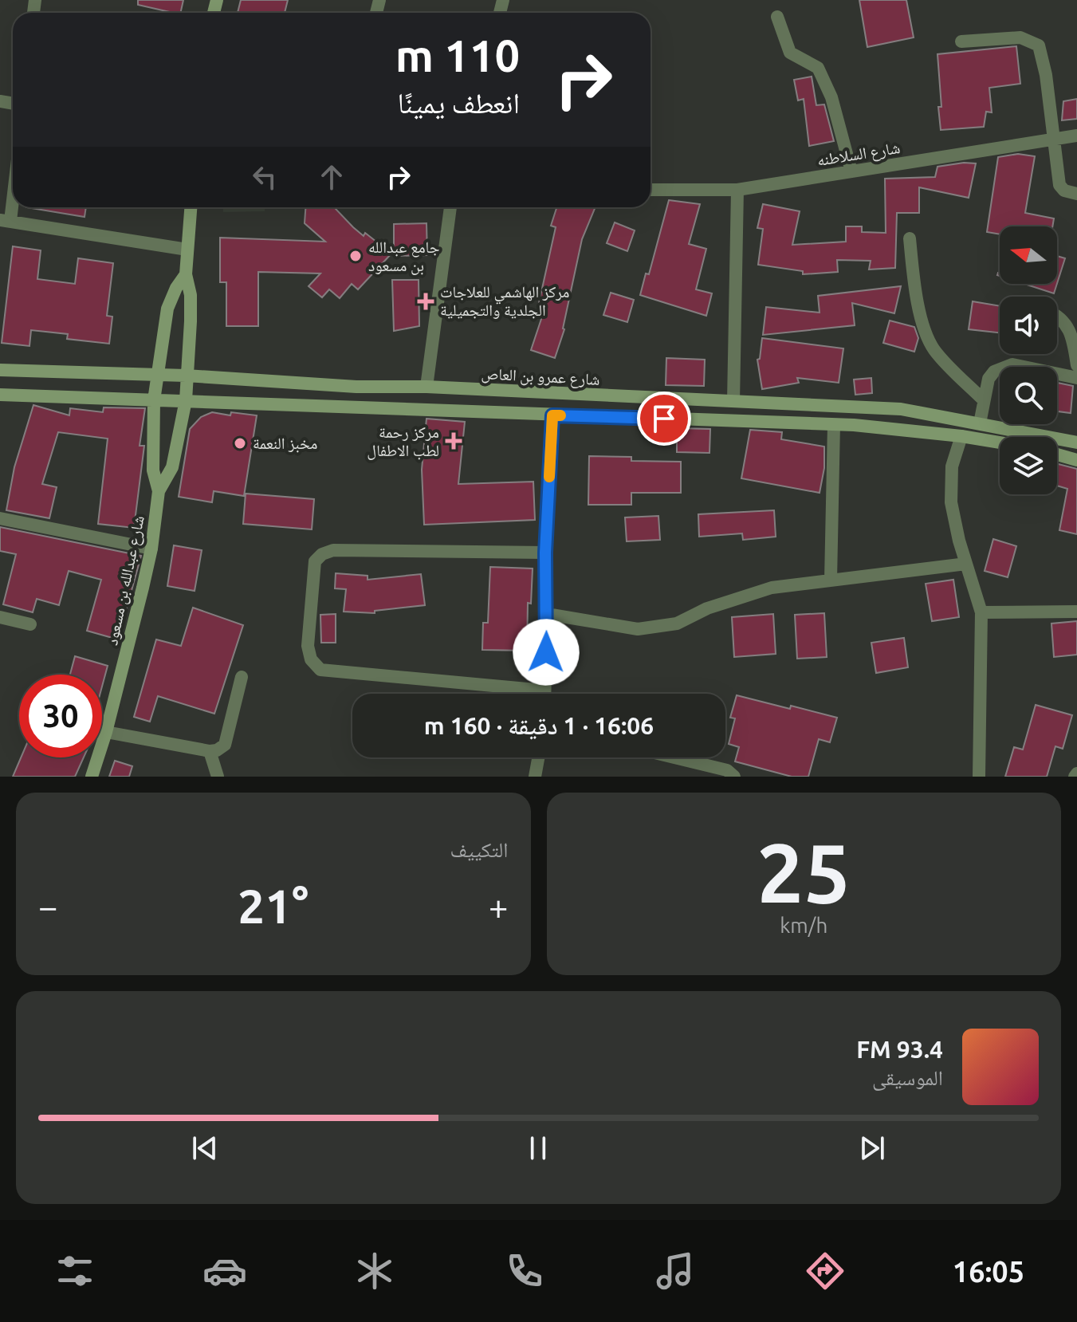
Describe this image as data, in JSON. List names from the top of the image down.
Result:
{
  "streets": {
    "street": ["شارع السلاطنه", "شارع عمرو بن العاص", "شارع عبدالله بن مسعود"]
  },
  "crossings": [
    ["شارع عمرو بن العاص", "شارع عبدالله بن مسعود"]
  ],
  "places": {
    "other": ["جامع عبدالله بن مسعود", "مخبز النعمة"],
    "health": ["مركز الهاشمي للعلاجات الجلدية والتجميلية", "مركز رحمة لطب الاطفال"]
  },
  "north": "left",
  "page": {
    "turn": ["110 m", "انعطف يمينًا"],
    "limit": "30",
    "trip": "16:06 · 1 دقيقة · 160 m",
    "tile": [
      ["25", "km/h"],
      "التكييف"
    ],
    "heat": ["−", "21°", "+"],
    "song": ["93.4 FM", "الموسيقى"],
    "tabs": "16:05"
  }
}
